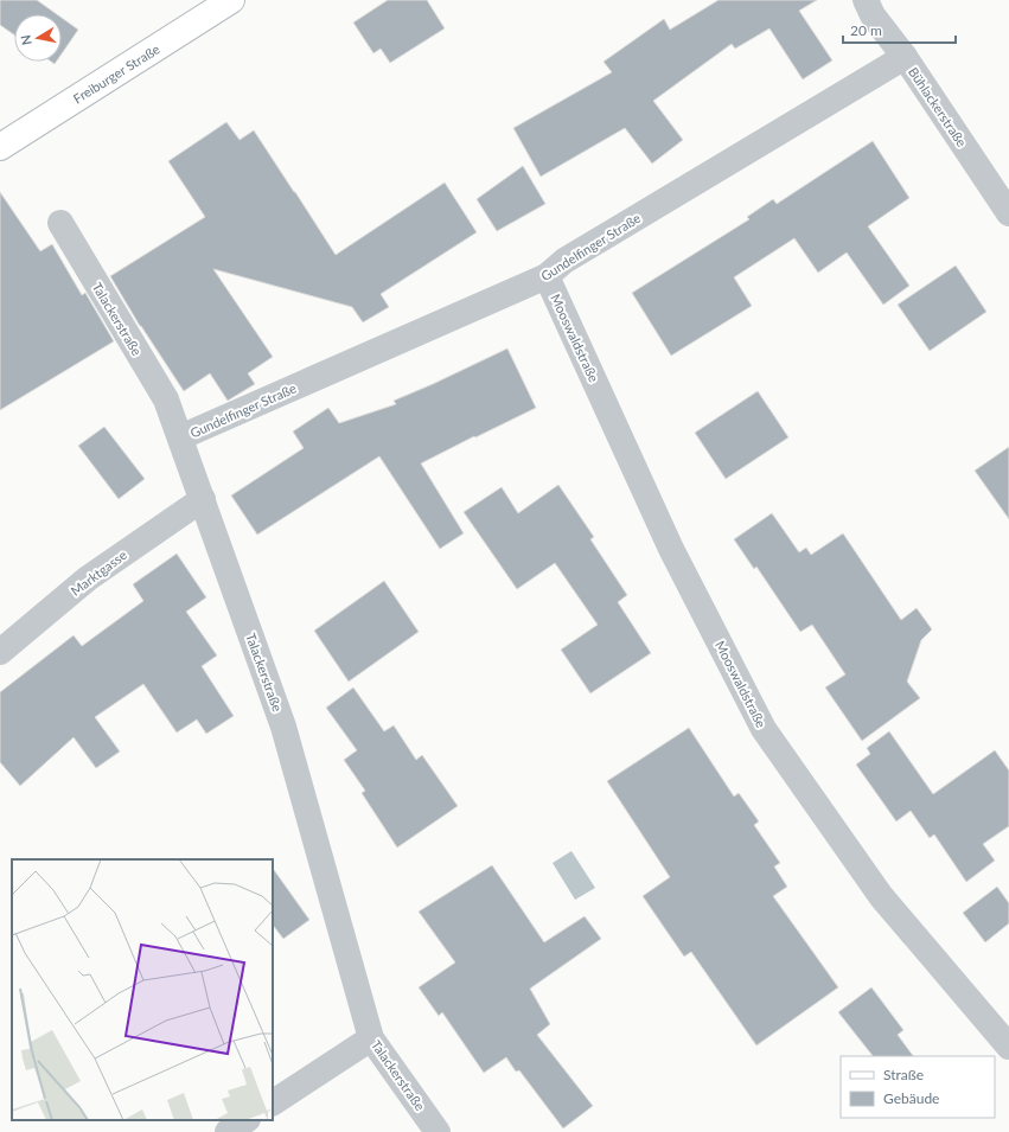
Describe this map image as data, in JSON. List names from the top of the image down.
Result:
{
  "streets": {
    "street": [
      "Freiburger Straße",
      "Bühlackerstraße",
      "Gundelfinger Straße",
      "Talackerstraße",
      "Mooswaldstraße",
      "Marktgasse"
    ]
  },
  "crossings": [
    ["Bühlackerstraße", "Gundelfinger Straße"],
    ["Gundelfinger Straße", "Talackerstraße"],
    ["Gundelfinger Straße", "Mooswaldstraße"],
    ["Talackerstraße", "Marktgasse"]
  ],
  "legend": ["Straße", "Gebäude"],
  "scale_bar": "20 m",
  "north": "left"
}
